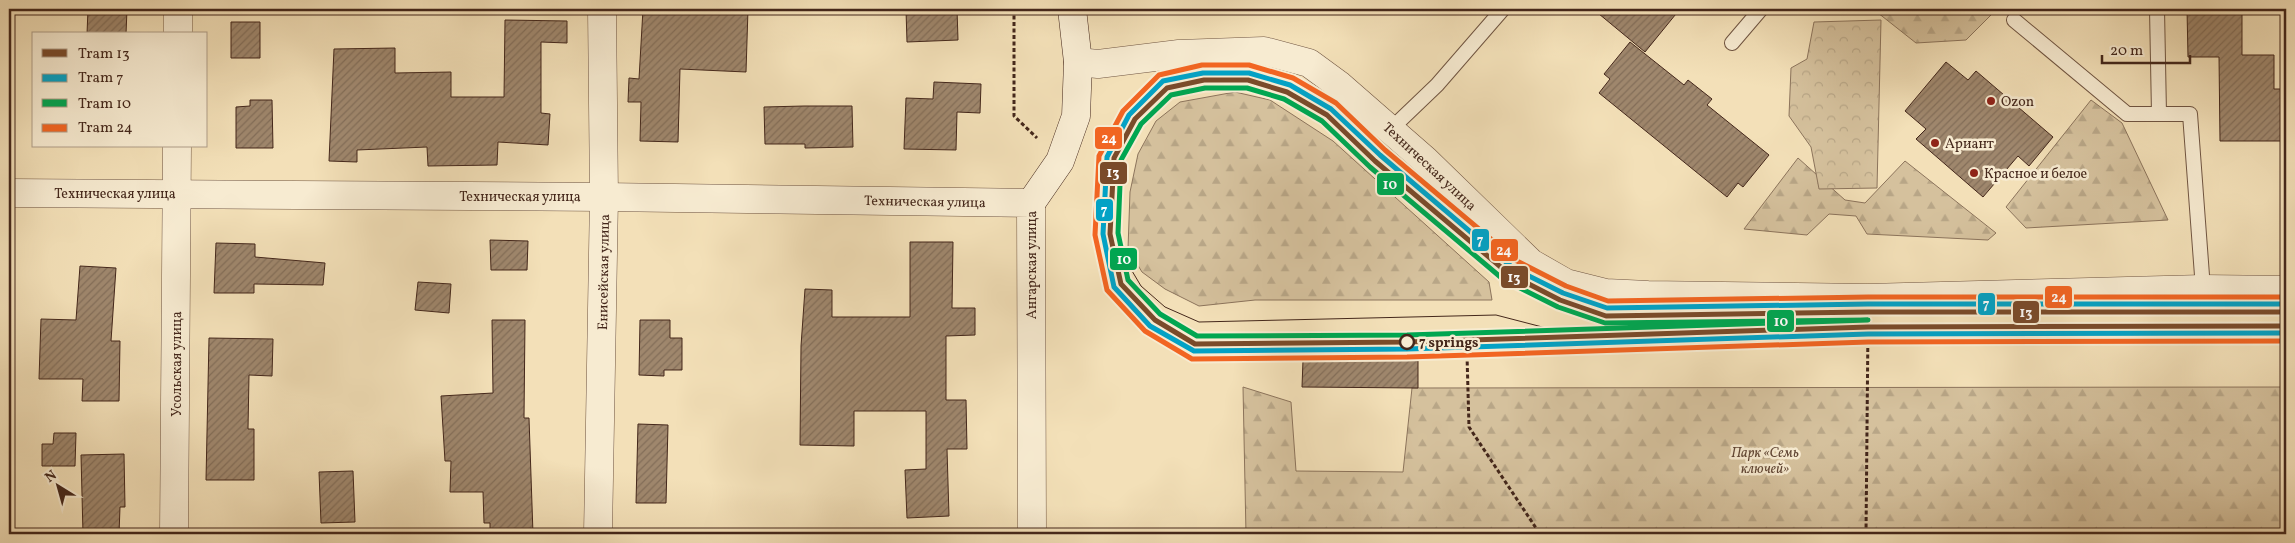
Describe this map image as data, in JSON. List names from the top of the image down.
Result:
{
  "streets": {
    "street": [
      "Техническая улица",
      "Ангарская улица",
      "Енисейская улица",
      "Усольская улица"
    ]
  },
  "crossings": [
    ["Техническая улица", "Ангарская улица"],
    ["Техническая улица", "Енисейская улица"],
    ["Техническая улица", "Усольская улица"]
  ],
  "parks": ["Парк «Семь ключей»"],
  "places": [
    "Ozon",
    "Ариант",
    "Красное и белое",
    "7 springs"
  ],
  "lines": [
    "tram line 24",
    "tram line 7",
    "tram line 13",
    "tram line 10"
  ],
  "legend": [
    "Tram 13",
    "Tram 7",
    "Tram 10",
    "Tram 24"
  ],
  "scale_bar": "20 m",
  "north": "top left"
}
